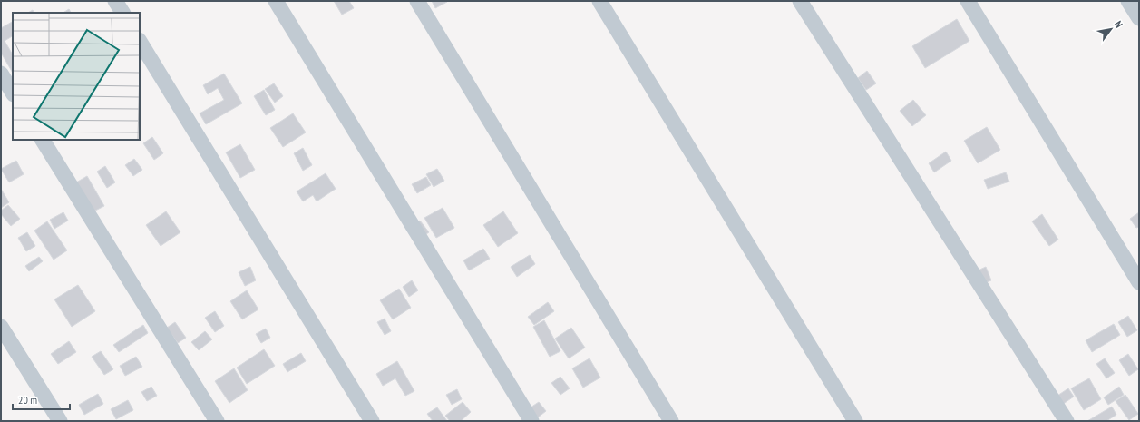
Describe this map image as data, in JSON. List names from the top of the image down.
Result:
{
  "scale_bar": "20 m",
  "north": "top right"
}
